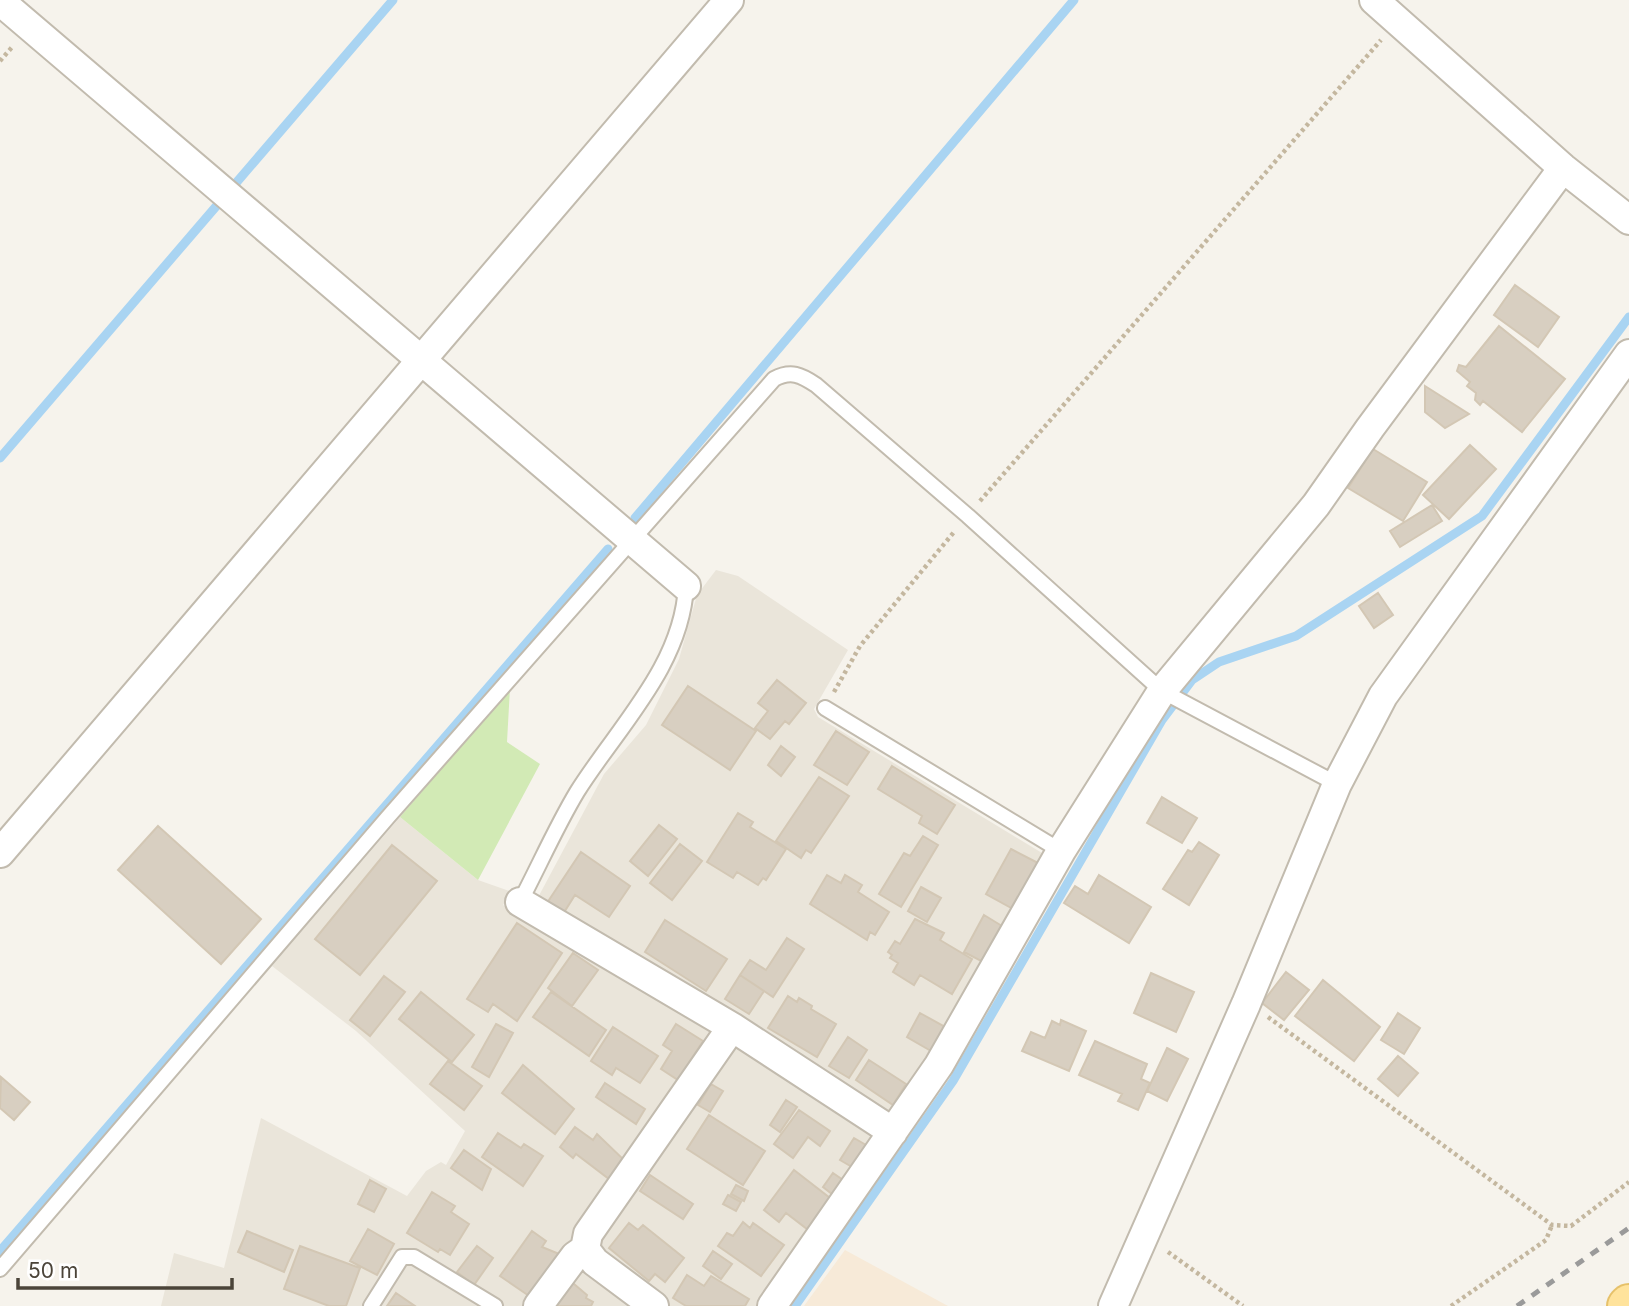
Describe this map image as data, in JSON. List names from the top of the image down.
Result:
{
  "scale_bar": "50 m"
}
